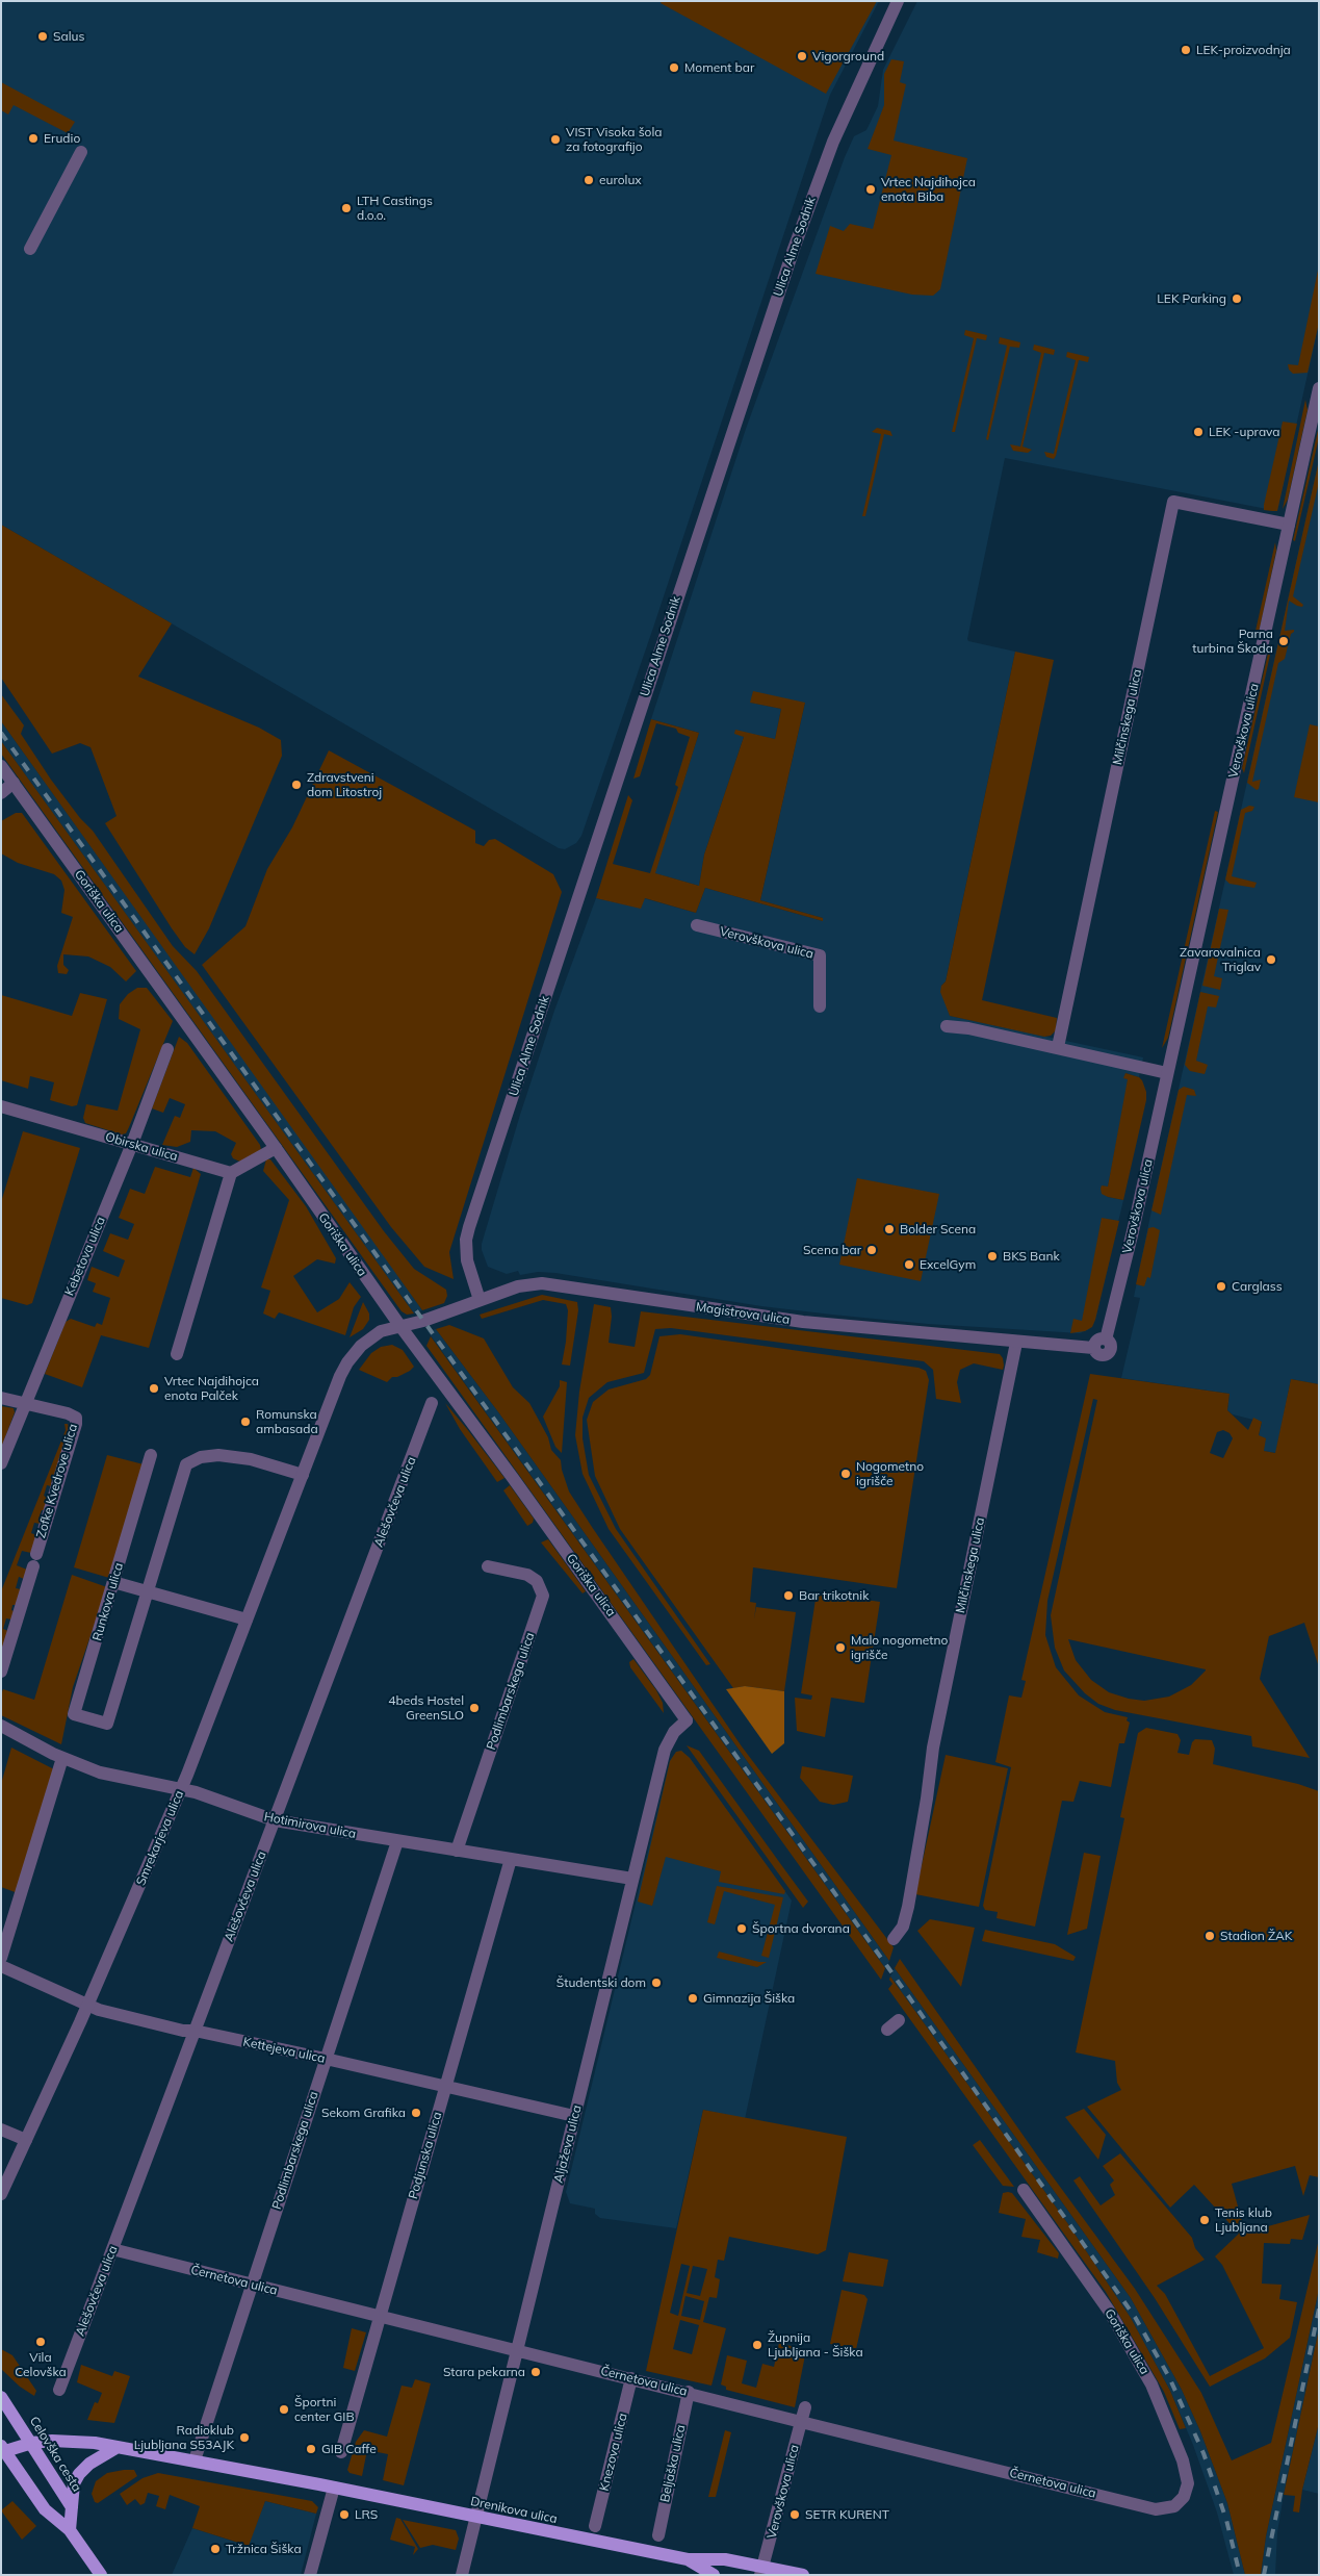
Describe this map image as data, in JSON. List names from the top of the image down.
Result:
{
  "streets": {
    "main road": ["Celovška cesta", "Drenikova ulica"],
    "street": [
      "Ulica Alme Sodnik",
      "Milčinskega ulica",
      "Verovškova ulica",
      "Goriška ulica",
      "Obirska ulica",
      "Kebetova ulica",
      "Magistrova ulica",
      "Zofke Kvedrove ulica",
      "Alešovčeva ulica",
      "Runkova ulica",
      "Podlimbarskega ulica",
      "Hotimirova ulica",
      "Smrekarjeva ulica",
      "Kettejeva ulica",
      "Aljaževa ulica",
      "Podjunska ulica",
      "Černetova ulica",
      "Knezova ulica",
      "Beljaška ulica"
    ]
  },
  "crossings": [
    ["Ulica Alme Sodnik", "Magistrova ulica"],
    ["Milčinskega ulica", "Verovškova ulica"],
    ["Milčinskega ulica", "Magistrova ulica"],
    ["Verovškova ulica", "Magistrova ulica"],
    ["Verovškova ulica", "Černetova ulica"],
    ["Verovškova ulica", "Drenikova ulica"],
    ["Goriška ulica", "Magistrova ulica"],
    ["Goriška ulica", "Smrekarjeva ulica"],
    ["Goriška ulica", "Aljaževa ulica"],
    ["Goriška ulica", "Černetova ulica"],
    ["Obirska ulica", "Kebetova ulica"],
    ["Kebetova ulica", "Zofke Kvedrove ulica"],
    ["Magistrova ulica", "Smrekarjeva ulica"],
    ["Alešovčeva ulica", "Hotimirova ulica"],
    ["Alešovčeva ulica", "Kettejeva ulica"],
    ["Alešovčeva ulica", "Černetova ulica"],
    ["Podlimbarskega ulica", "Hotimirova ulica"],
    ["Podlimbarskega ulica", "Kettejeva ulica"],
    ["Podlimbarskega ulica", "Černetova ulica"],
    ["Podlimbarskega ulica", "Drenikova ulica"],
    ["Hotimirova ulica", "Smrekarjeva ulica"],
    ["Hotimirova ulica", "Aljaževa ulica"],
    ["Hotimirova ulica", "Podjunska ulica"],
    ["Smrekarjeva ulica", "Kettejeva ulica"],
    ["Kettejeva ulica", "Aljaževa ulica"],
    ["Kettejeva ulica", "Podjunska ulica"],
    ["Aljaževa ulica", "Černetova ulica"],
    ["Aljaževa ulica", "Drenikova ulica"],
    ["Podjunska ulica", "Černetova ulica"],
    ["Černetova ulica", "Knezova ulica"],
    ["Černetova ulica", "Beljaška ulica"],
    ["Celovška cesta", "Drenikova ulica"]
  ],
  "places": [
    "Salus",
    "LEK-proizvodnja",
    "Vigorground",
    "Moment bar",
    "Erudio",
    "VIST Visoka šola za fotografijo",
    "eurolux",
    "Vrtec Najdihojca enota Biba",
    "LTH Castings d.o.o.",
    "LEK Parking",
    "LEK -uprava",
    "Parna turbina Škoda",
    "Zdravstveni dom Litostroj",
    "Zavarovalnica Triglav",
    "Bolder Scena",
    "Scena bar",
    "BKS Bank",
    "ExcelGym",
    "Carglass",
    "Vrtec Najdihojca enota Palček",
    "Romunska ambasada",
    "Nogometno igrišče",
    "Bar trikotnik",
    "Malo nogometno igrišče",
    "4beds Hostel GreenSLO",
    "Športna dvorana",
    "Stadion ŽAK",
    "Študentski dom",
    "Gimnazija Šiška",
    "Sekom Grafika",
    "Tenis klub Ljubljana",
    "Vila Celovška",
    "Župnija Ljubljana - Šiška",
    "Stara pekarna",
    "Športni center GIB",
    "Radioklub Ljubljana S53AJK",
    "GIB Caffe",
    "LRS",
    "SETR KURENT",
    "Tržnica Šiška"
  ]
}
